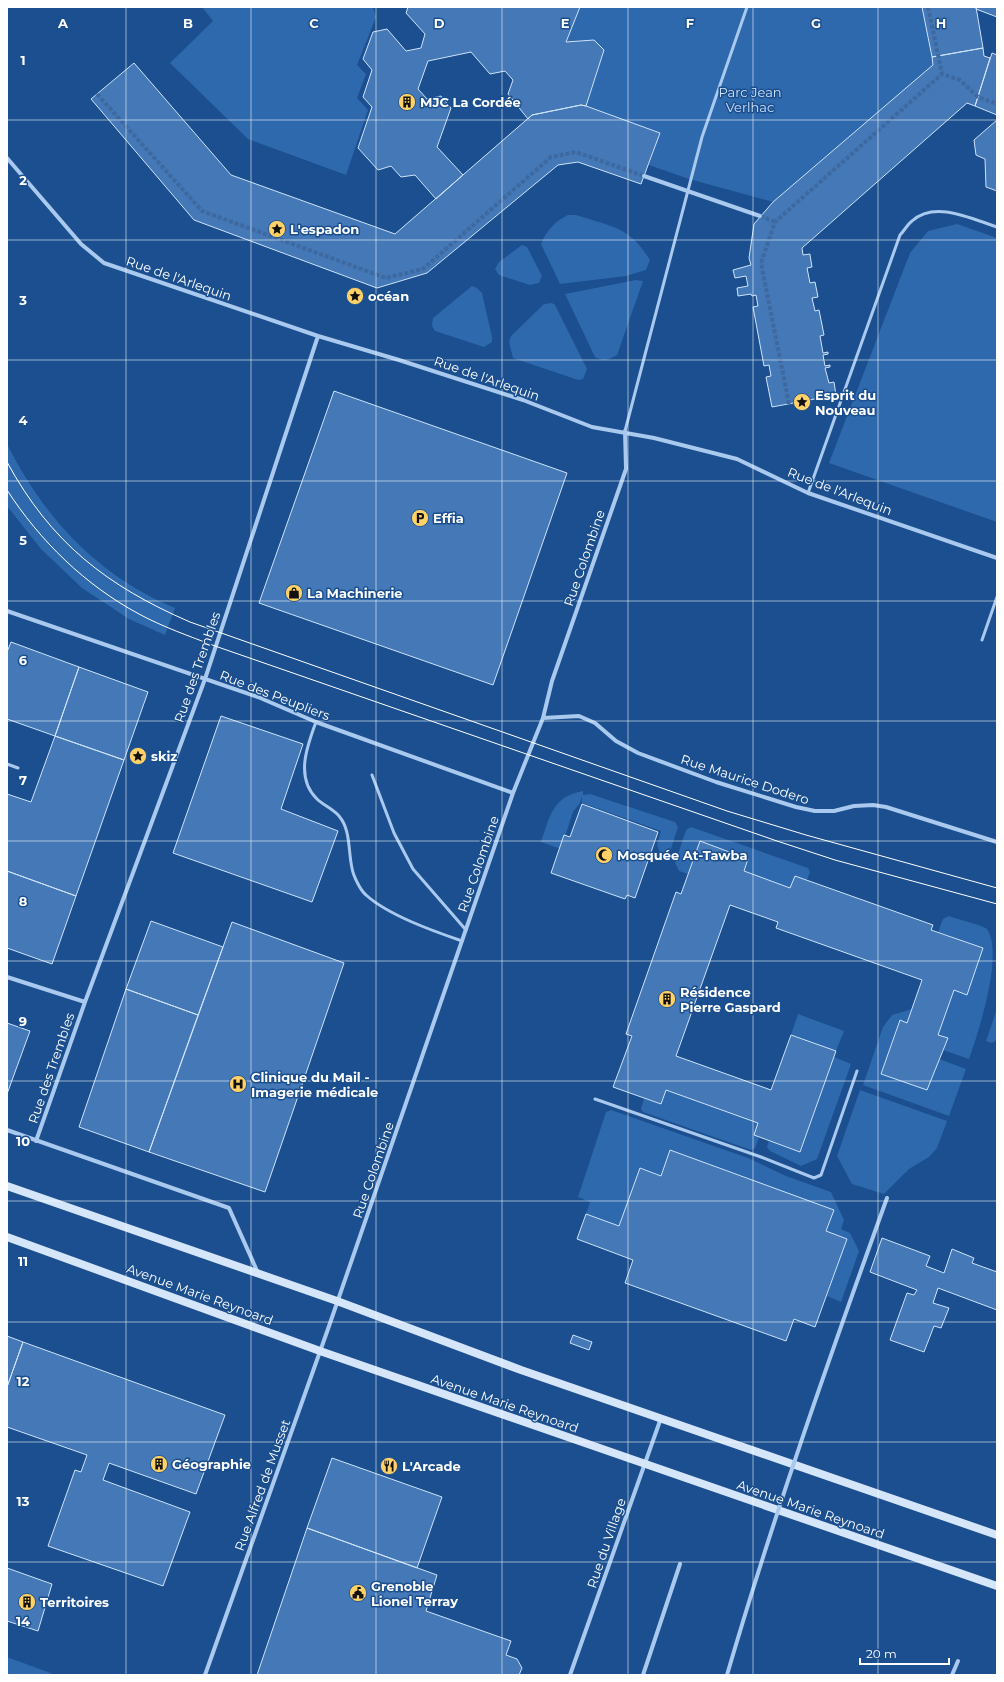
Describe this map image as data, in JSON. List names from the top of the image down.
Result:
{
  "streets": {
    "main road": ["Avenue Marie Reynoard"],
    "street": [
      "Rue de l'Arlequin",
      "Rue Colombine",
      "Rue des Trembles",
      "Rue des Peupliers",
      "Rue Maurice Dodero",
      "Rue Alfred de Musset",
      "Rue du Village"
    ]
  },
  "crossings": [
    ["Rue de l'Arlequin", "Rue Colombine"],
    ["Rue de l'Arlequin", "Rue des Trembles"],
    ["Rue Colombine", "Rue des Peupliers"],
    ["Rue Colombine", "Rue Maurice Dodero"],
    ["Rue Colombine", "Rue Alfred de Musset"],
    ["Rue des Trembles", "Rue des Peupliers"],
    ["Avenue Marie Reynoard", "Rue Alfred de Musset"],
    ["Avenue Marie Reynoard", "Rue du Village"]
  ],
  "parks": ["Parc Jean Verlhac"],
  "places": {
    "building": [
      "MJC La Cordée",
      "Résidence Pierre Gaspard",
      "Géographie",
      "Territoires"
    ],
    "place": [
      "L'espadon",
      "océan",
      "Esprit du Nouveau",
      "skiz"
    ],
    "parking": ["Effia"],
    "shop": ["La Machinerie"],
    "mosque": ["Mosquée At-Tawba"],
    "hospital": ["Clinique du Mail - Imagerie médicale"],
    "restaurant": ["L'Arcade"],
    "public building": ["Grenoble Lionel Terray"]
  },
  "scale_bar": "20 m",
  "grid": {
    "columns": [
      "A",
      "B",
      "C",
      "D",
      "E",
      "F",
      "G",
      "H"
    ],
    "rows": [
      "1",
      "2",
      "3",
      "4",
      "5",
      "6",
      "7",
      "8",
      "9",
      "10",
      "11",
      "12",
      "13",
      "14"
    ]
  }
}
